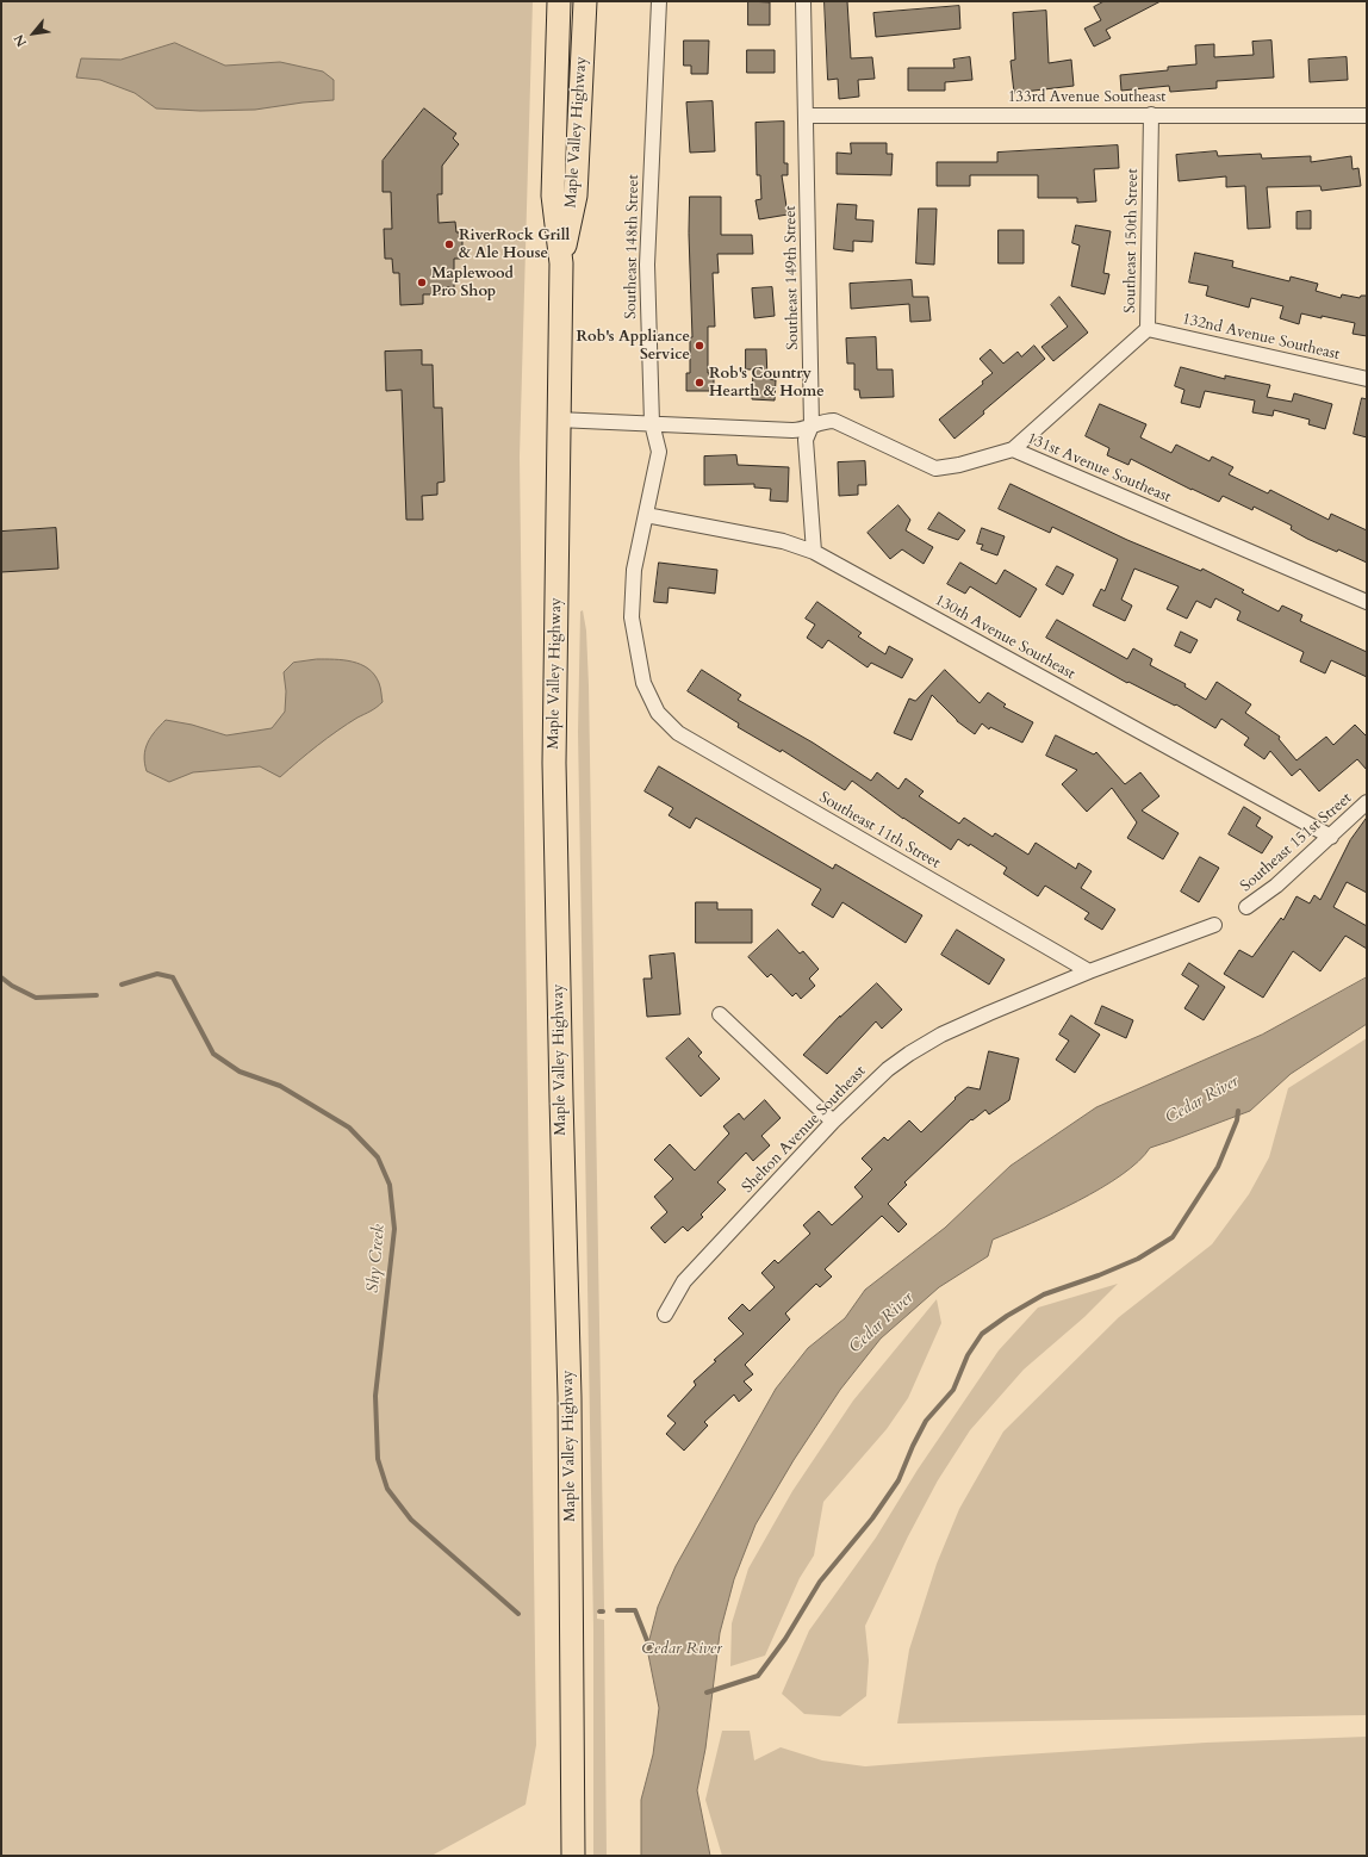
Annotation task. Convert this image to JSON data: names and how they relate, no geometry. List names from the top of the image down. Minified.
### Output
{"streets":{"main road":["Maple Valley Highway"],"street":["133rd Avenue Southeast","Southeast 150th Street","Southeast 148th Street","Southeast 149th Street","132nd Avenue Southeast","131st Avenue Southeast","130th Avenue Southeast","Southeast 11th Street","Southeast 151st Street","Shelton Avenue Southeast"]},"crossings":[["133rd Avenue Southeast","Southeast 150th Street"],["133rd Avenue Southeast","Southeast 149th Street"],["Maple Valley Highway","131st Avenue Southeast"],["Southeast 150th Street","132nd Avenue Southeast"],["Southeast 150th Street","131st Avenue Southeast"],["Southeast 148th Street","131st Avenue Southeast"],["Southeast 148th Street","130th Avenue Southeast"],["Southeast 148th Street","Southeast 11th Street"],["Southeast 149th Street","131st Avenue Southeast"],["Southeast 149th Street","130th Avenue Southeast"],["130th Avenue Southeast","Southeast 151st Street"],["Southeast 11th Street","Shelton Avenue Southeast"]],"water":["Cedar River","Shy Creek"],"places":["RiverRock Grill & Ale House","Maplewood Pro Shop","Rob's Appliance Service","Rob's Country Hearth & Home"],"north":"bottom left"}
